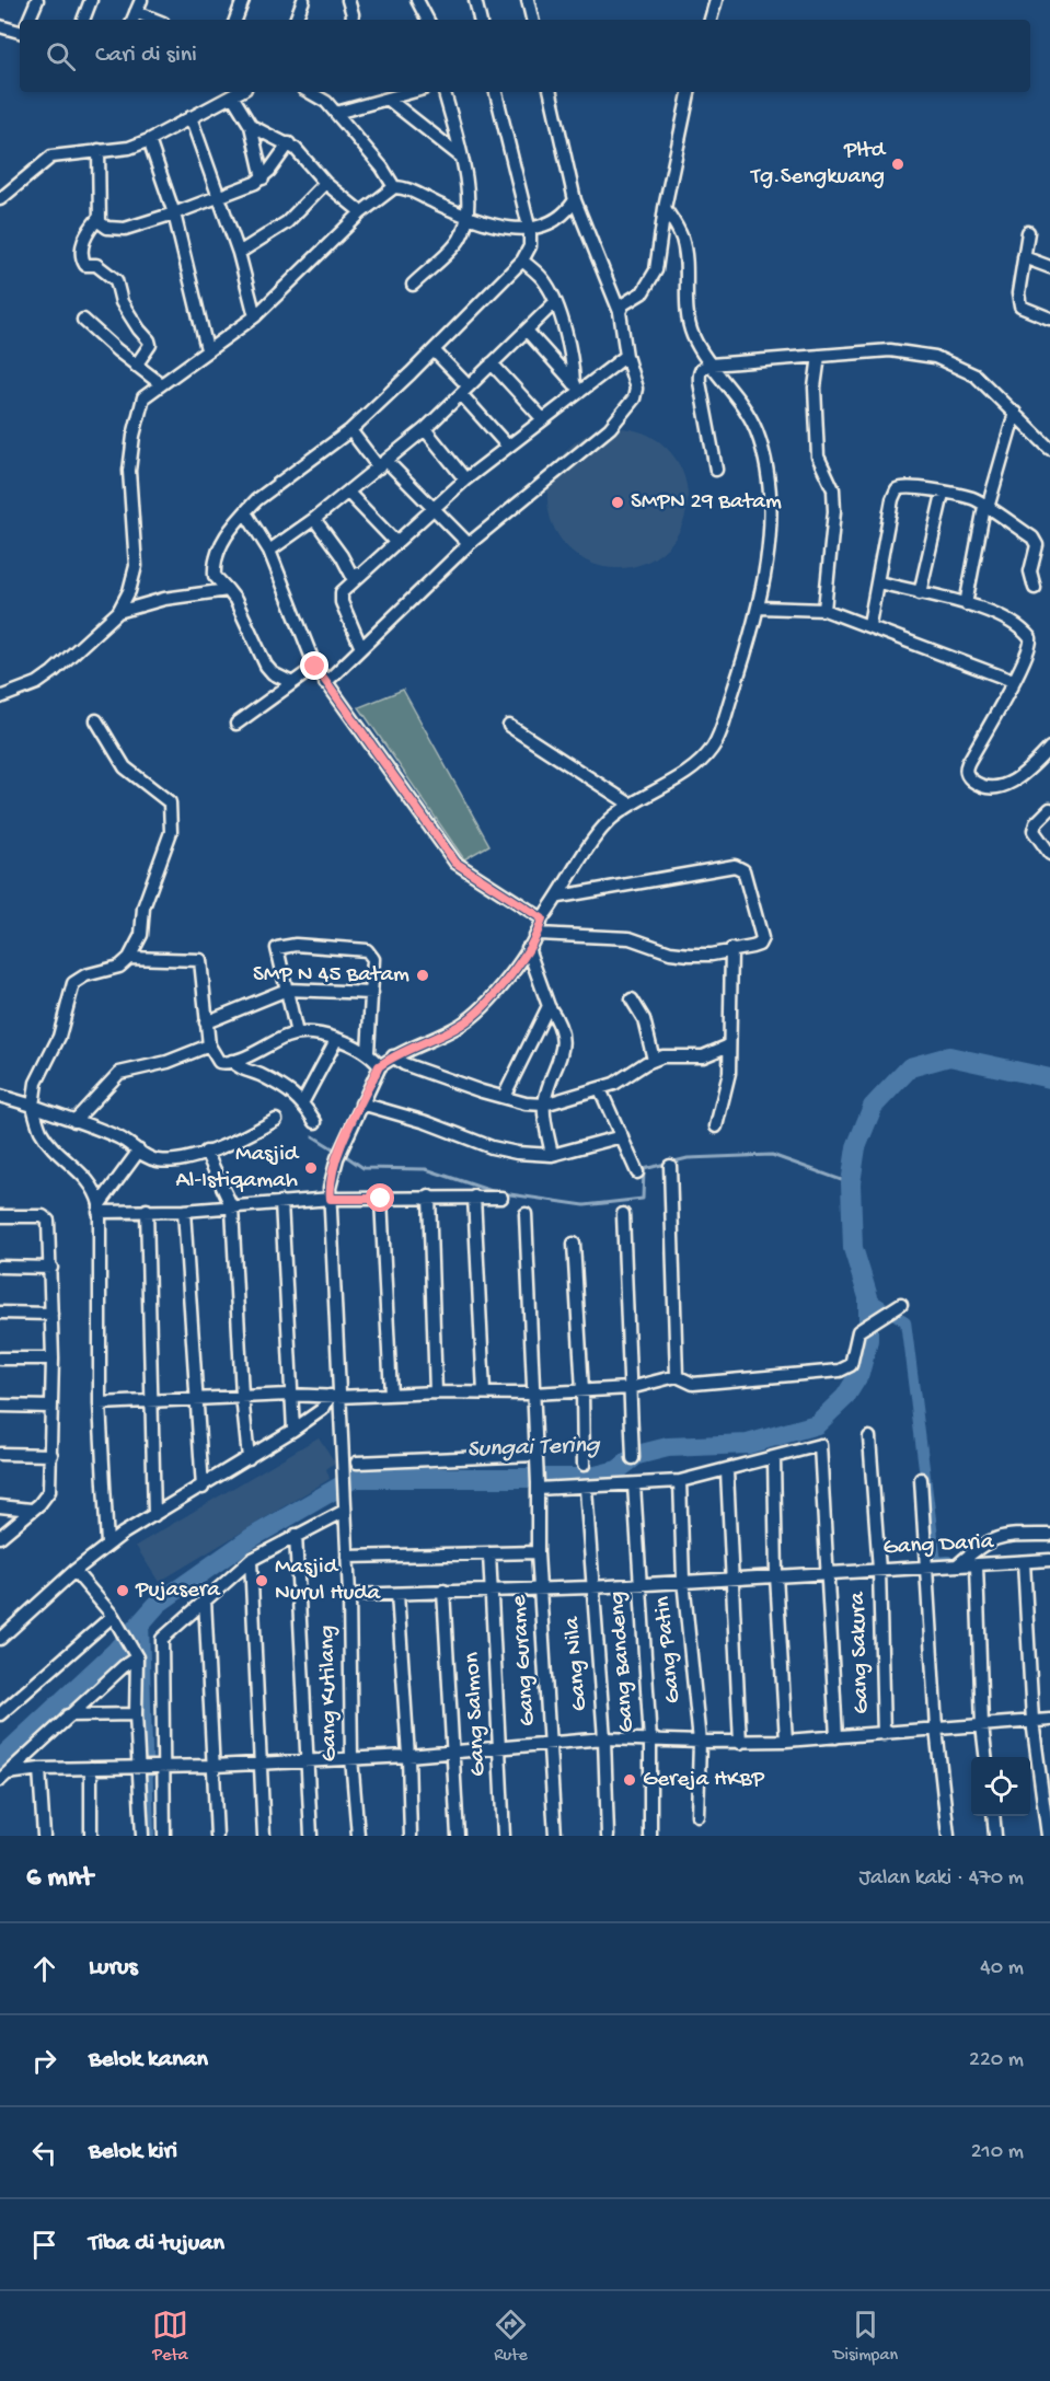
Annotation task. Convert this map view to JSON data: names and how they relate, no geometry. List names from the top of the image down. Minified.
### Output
{"streets":{"street":["Gang Daria","Gang Patin","Gang Sakura","Gang Gurame","Gang Bandeng","Gang Nila","Gang Kutilang","Gang Salmon"]},"crossings":[["Gang Daria","Gang Patin"],["Gang Daria","Gang Sakura"],["Gang Daria","Gang Gurame"],["Gang Daria","Gang Bandeng"],["Gang Daria","Gang Nila"],["Gang Daria","Gang Kutilang"],["Gang Daria","Gang Salmon"]],"water":["Sungai Tering"],"places":["Pltd Tg.Sengkuang","SMPN 29 Batam","SMP N 45 Batam","Masjid Al-Istiqamah","Masjid Nurul Huda","Pujasera","Gereja HKBP"],"page":{"search":"Cari di sini","heading":["6 mnt","Jalan kaki · 470 m"],"list":[["Lurus","40 m"],["Belok kanan","220 m"],["Belok kiri","210 m"],"Tiba di tujuan"],"nav":["Peta","Rute","Disimpan"]}}
